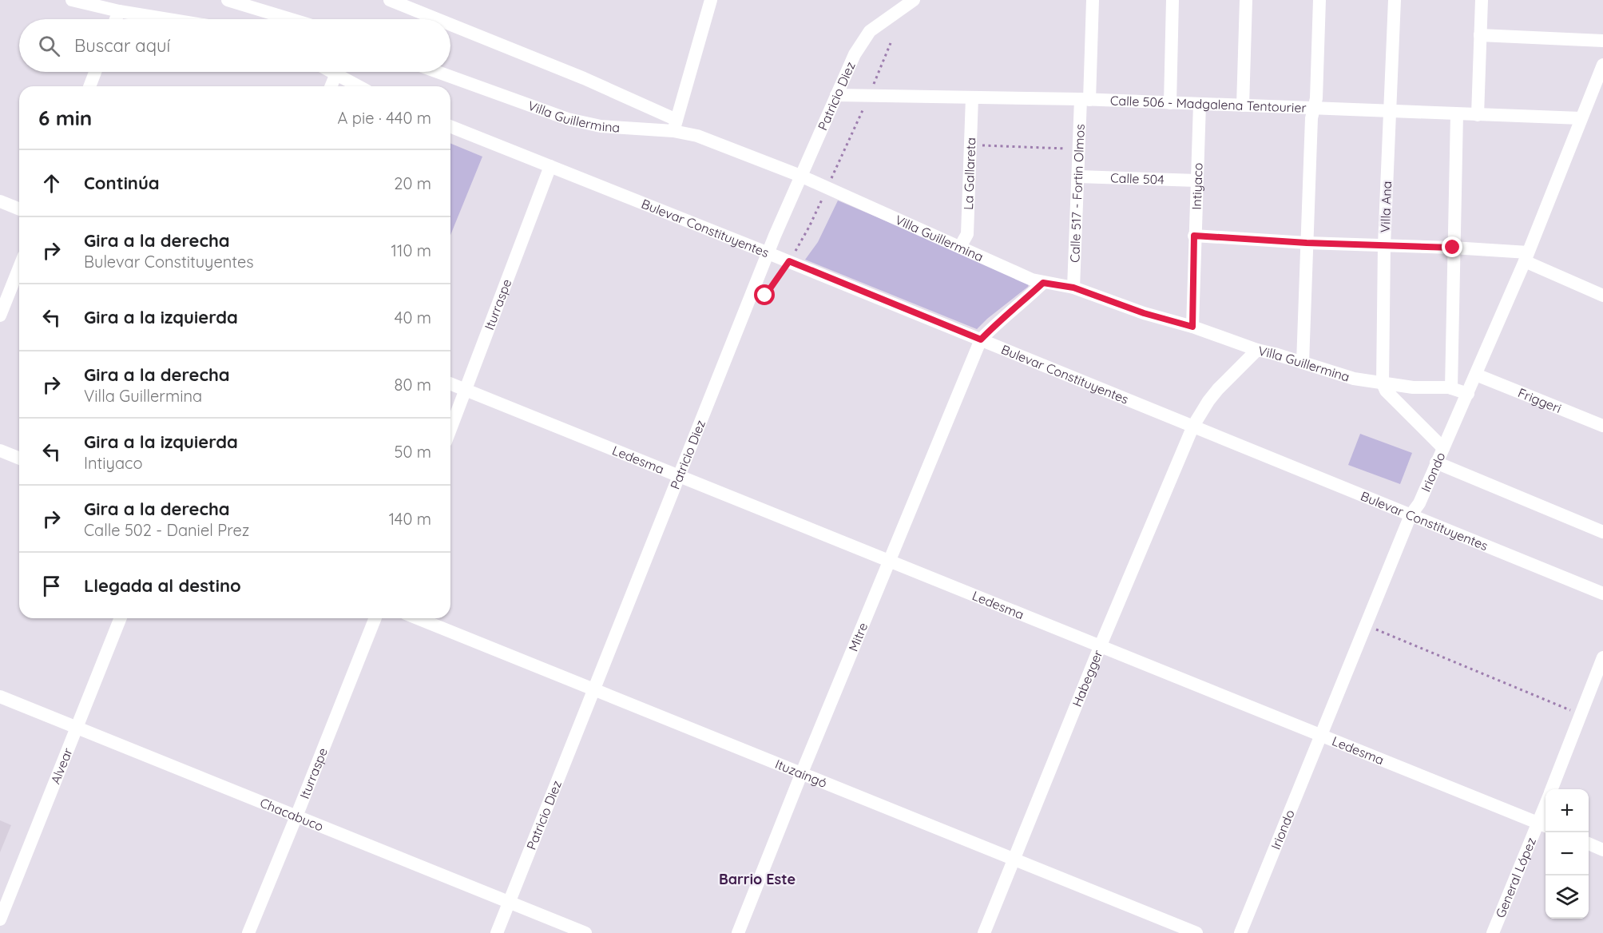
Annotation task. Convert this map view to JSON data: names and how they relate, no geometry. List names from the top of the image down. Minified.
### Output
{"streets":{"street":["Patricio Diez","Calle 506 - Madgalena Tentourier","Villa Guillermina","La Gallareta","Calle 504","Intiyaco","Calle 517 - Fortin Olmos","Villa Ana","Bulevar Constituyentes","Iturraspe","Friggeri","Ledesma","Iriondo","Mitre","Habegger","Alvear","Ituzaingó","Chacabuco","General López"]},"crossings":[["Patricio Diez","Calle 506 - Madgalena Tentourier"],["Patricio Diez","Villa Guillermina"],["Patricio Diez","Bulevar Constituyentes"],["Patricio Diez","Ledesma"],["Patricio Diez","Ituzaingó"],["Patricio Diez","Chacabuco"],["Calle 506 - Madgalena Tentourier","La Gallareta"],["Calle 506 - Madgalena Tentourier","Intiyaco"],["Calle 506 - Madgalena Tentourier","Calle 517 - Fortin Olmos"],["Calle 506 - Madgalena Tentourier","Villa Ana"],["Calle 506 - Madgalena Tentourier","Iriondo"],["Villa Guillermina","La Gallareta"],["Villa Guillermina","Intiyaco"],["Villa Guillermina","Calle 517 - Fortin Olmos"],["Villa Guillermina","Villa Ana"],["Villa Guillermina","Iriondo"],["Villa Guillermina","Habegger"],["Calle 504","Intiyaco"],["Calle 504","Calle 517 - Fortin Olmos"],["Bulevar Constituyentes","Iturraspe"],["Bulevar Constituyentes","Iriondo"],["Bulevar Constituyentes","Mitre"],["Bulevar Constituyentes","Habegger"],["Iturraspe","Ledesma"],["Iturraspe","Chacabuco"],["Friggeri","Iriondo"],["Ledesma","Iriondo"],["Ledesma","Mitre"],["Ledesma","Habegger"],["Ledesma","General López"],["Mitre","Ituzaingó"],["Habegger","Ituzaingó"],["Alvear","Chacabuco"]],"districts":["Barrio Este"],"page":{"search":"Buscar aquí","heading":["6 min","A pie · 440 m"],"list":[["Continúa","20 m"],["Gira a la derecha","Bulevar Constituyentes","110 m"],["Gira a la izquierda","40 m"],["Gira a la derecha","Villa Guillermina","80 m"],["Gira a la izquierda","Intiyaco","50 m"],["Gira a la derecha","Calle 502 - Daniel Prez","140 m"],"Llegada al destino"],"map_buttons":["+","−"]}}
